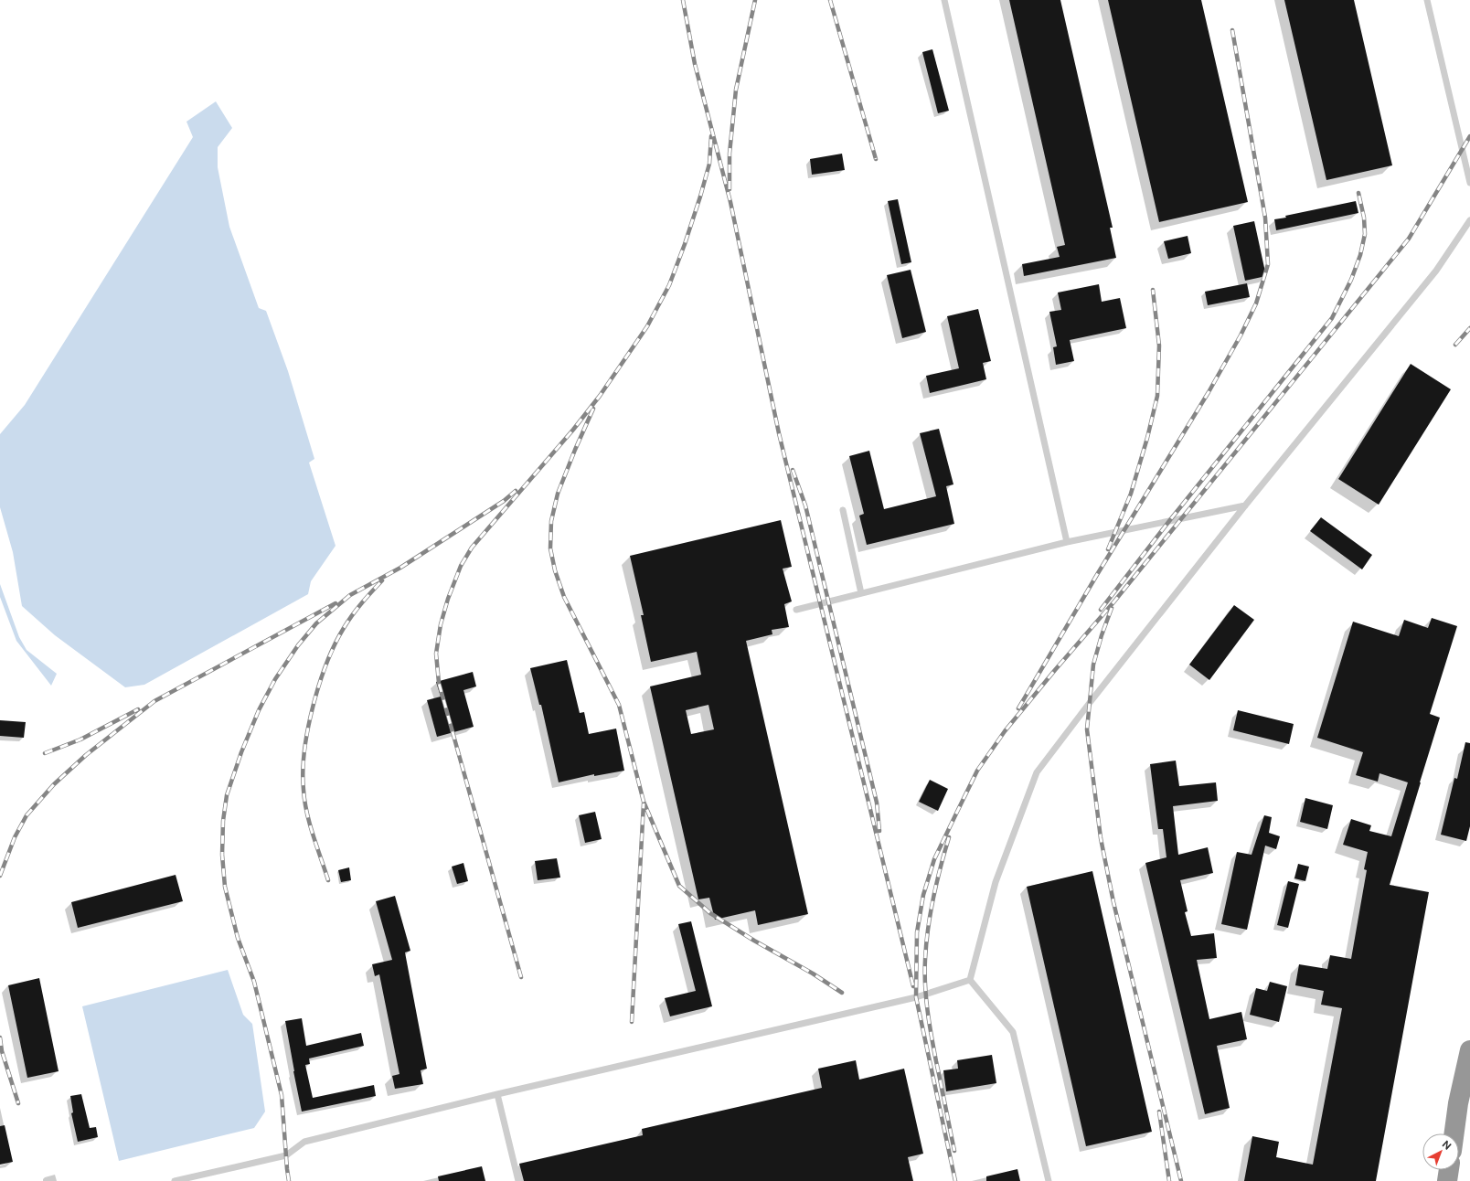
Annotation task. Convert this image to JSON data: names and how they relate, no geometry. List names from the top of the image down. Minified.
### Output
{"north":"top right"}
